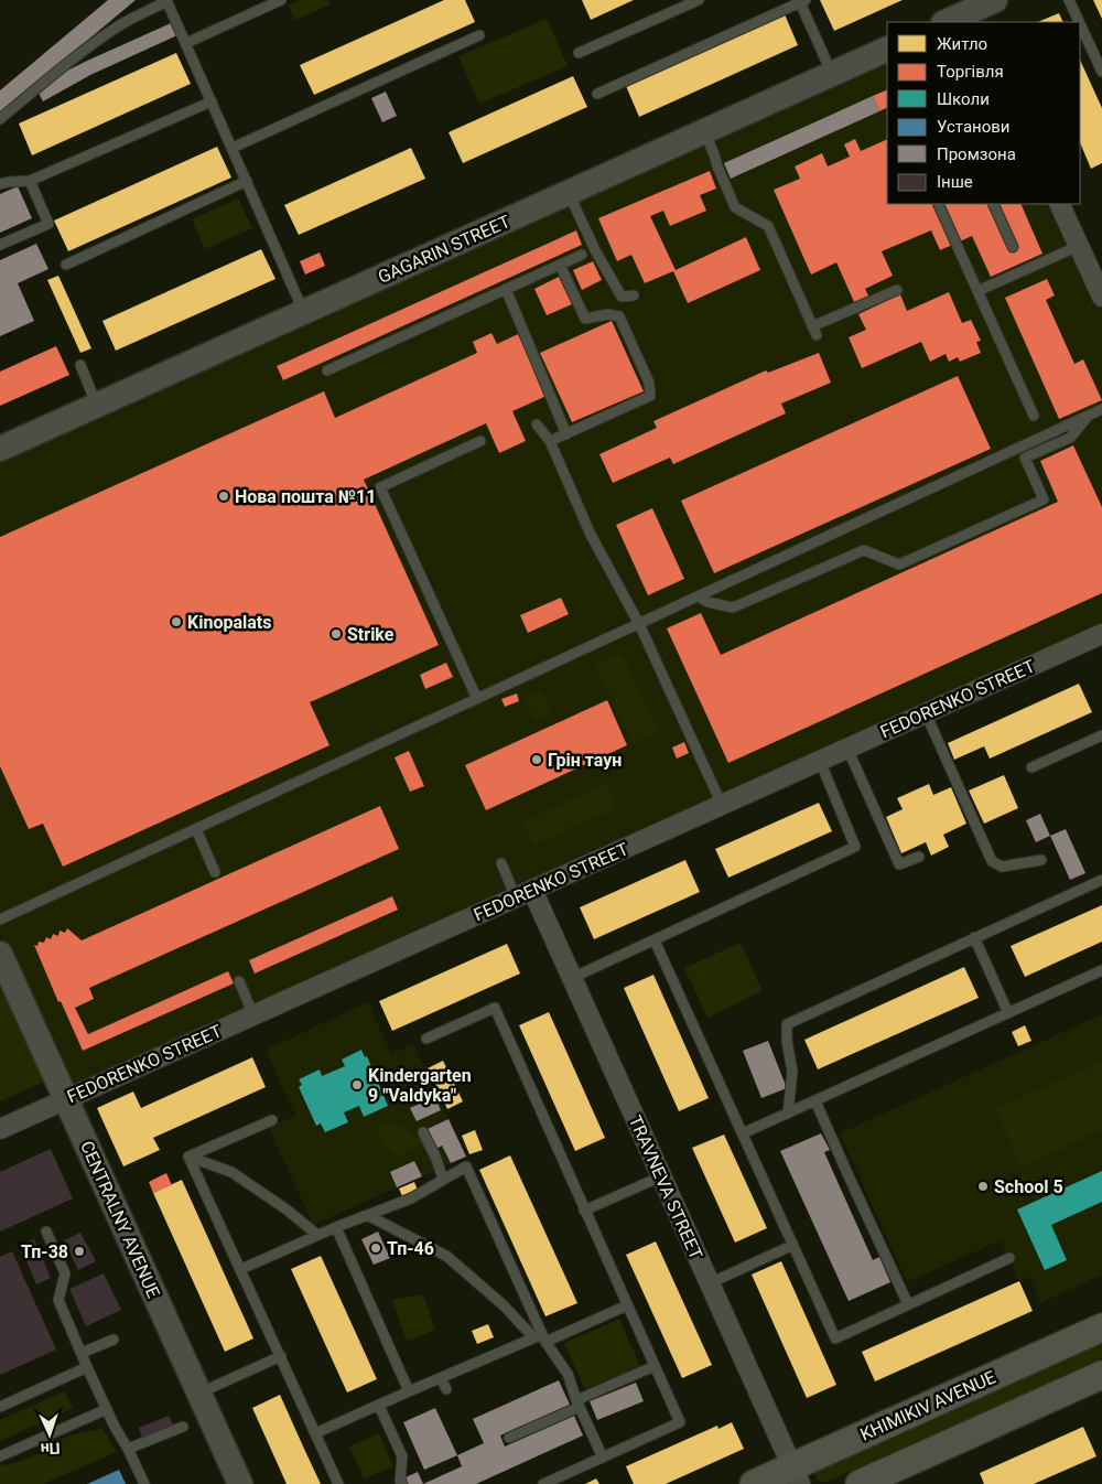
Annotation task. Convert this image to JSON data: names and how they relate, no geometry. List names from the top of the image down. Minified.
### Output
{"streets":{"main road":["KHIMIKIV AVENUE"],"street":["GAGARIN STREET","FEDORENKO STREET","TRAVNEVA STREET","CENTRALNY AVENUE"]},"crossings":[["FEDORENKO STREET","TRAVNEVA STREET"],["FEDORENKO STREET","CENTRALNY AVENUE"],["TRAVNEVA STREET","KHIMIKIV AVENUE"]],"places":["Нова пошта №11","Kinopalats","Strike","Грін таун","Kindergarten 9 \"Valdyka\"","School 5","Тп-46","Тп-38"],"legend":["Житло","Торгівля","Школи","Установи","Промзона","Інше"],"north":"bottom"}
